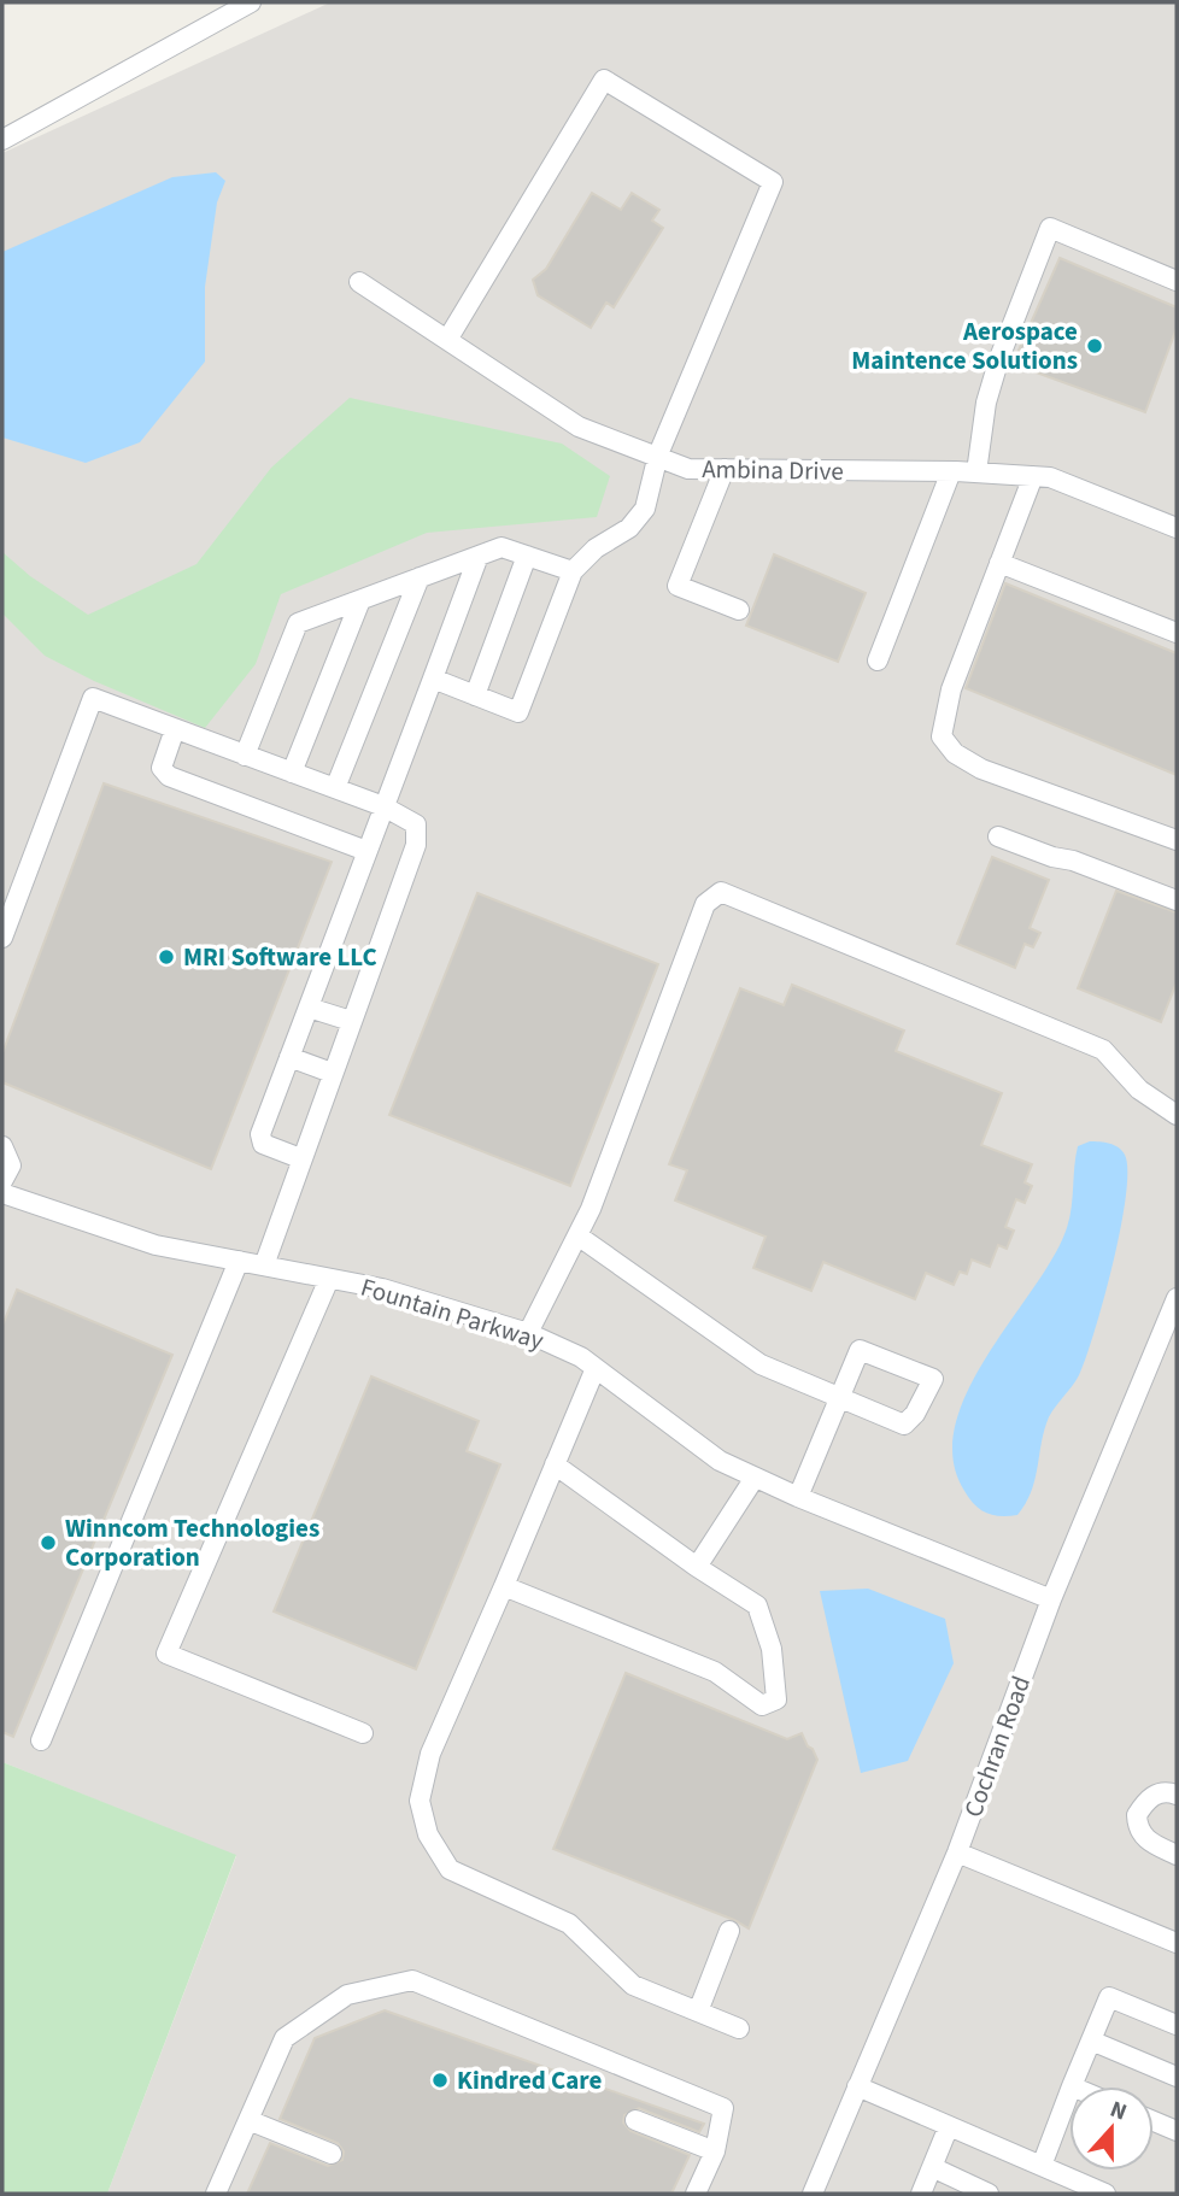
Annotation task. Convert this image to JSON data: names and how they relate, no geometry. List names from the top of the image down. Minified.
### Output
{"streets":{"street":["Ambina Drive","Fountain Parkway","Cochran Road"]},"crossings":[["Fountain Parkway","Cochran Road"]],"places":["Aerospace Maintence Solutions","MRI Software LLC","Winncom Technologies Corporation","Kindred Care"],"north":"top"}
